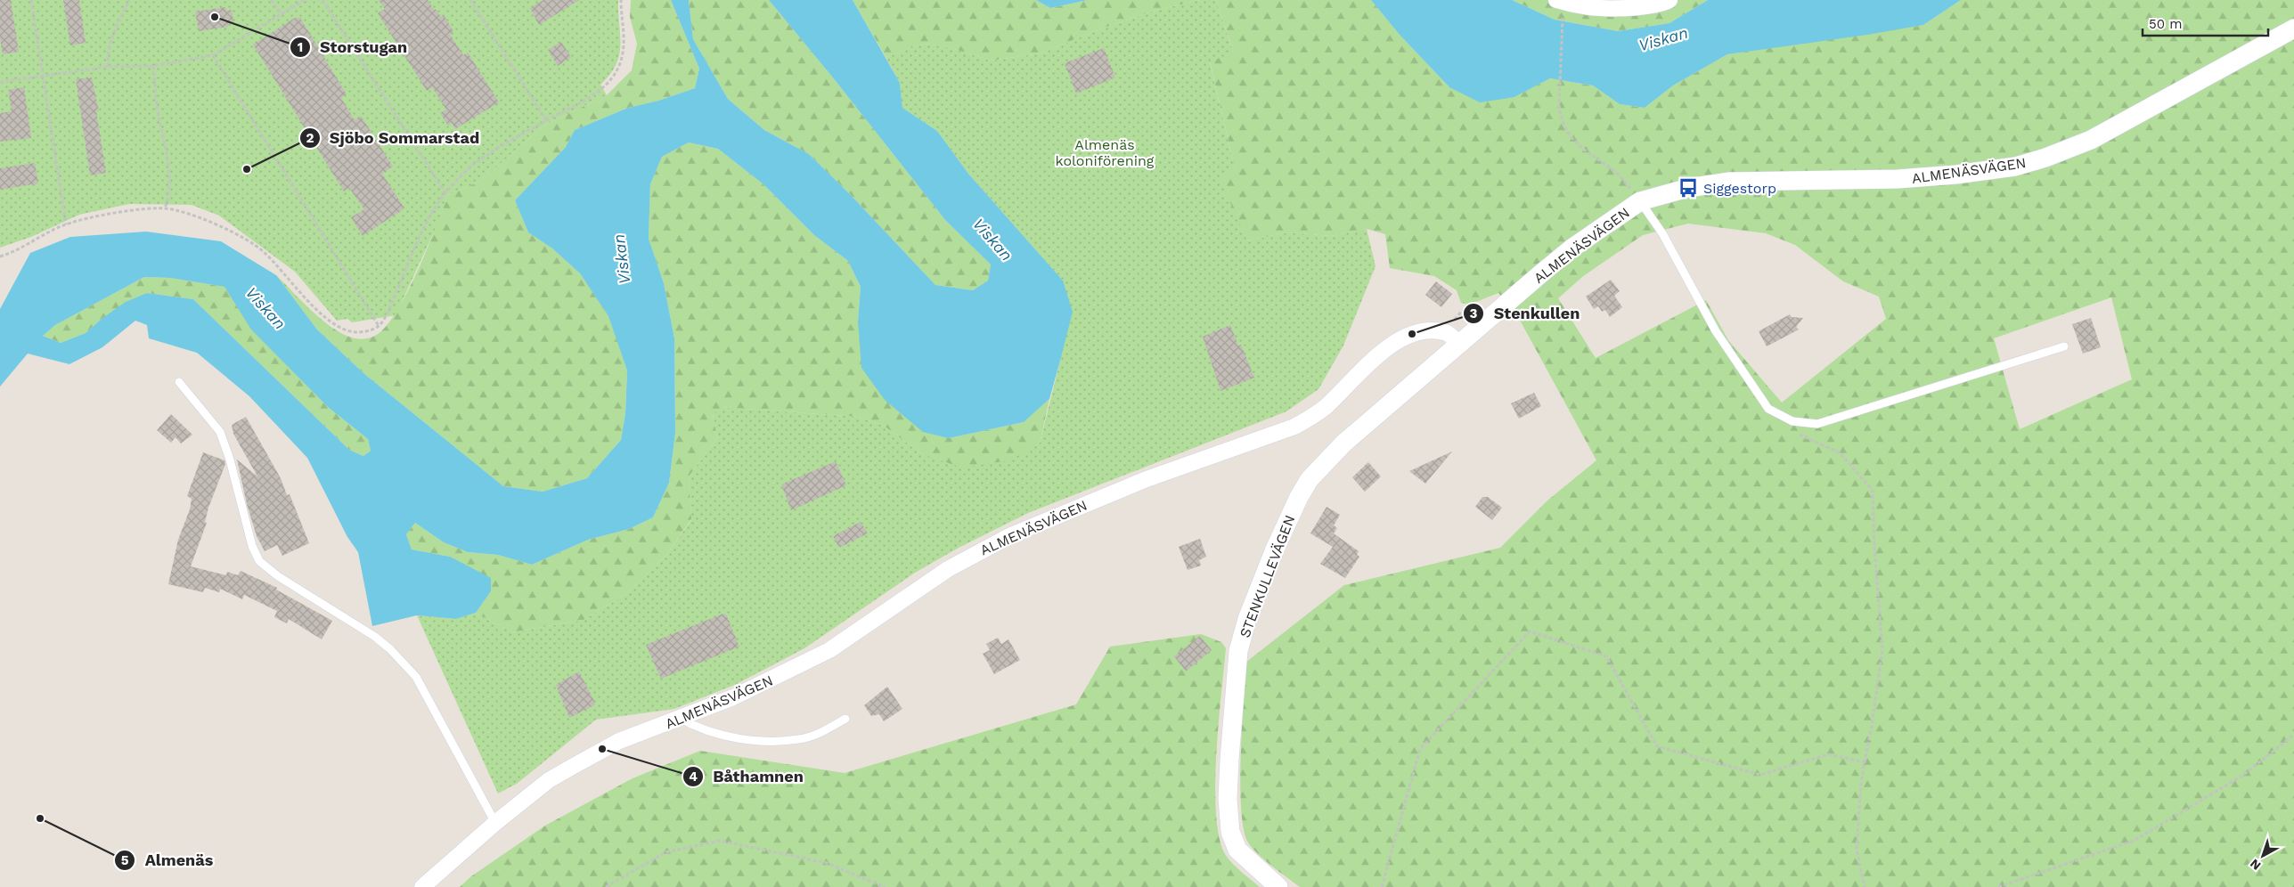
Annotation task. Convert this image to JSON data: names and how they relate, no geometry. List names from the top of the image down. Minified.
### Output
{"streets":{"street":["ALMENÄSVÄGEN","STENKULLEVÄGEN"]},"crossings":[["ALMENÄSVÄGEN","STENKULLEVÄGEN"]],"water":["Viskan"],"parks":["Almenäs koloniförening"],"places":{"other":["Storstugan","Sjöbo Sommarstad","Stenkullen","Båthamnen","Almenäs"],"bus stop":["Siggestorp"]},"scale_bar":"50 m","north":"bottom left"}
